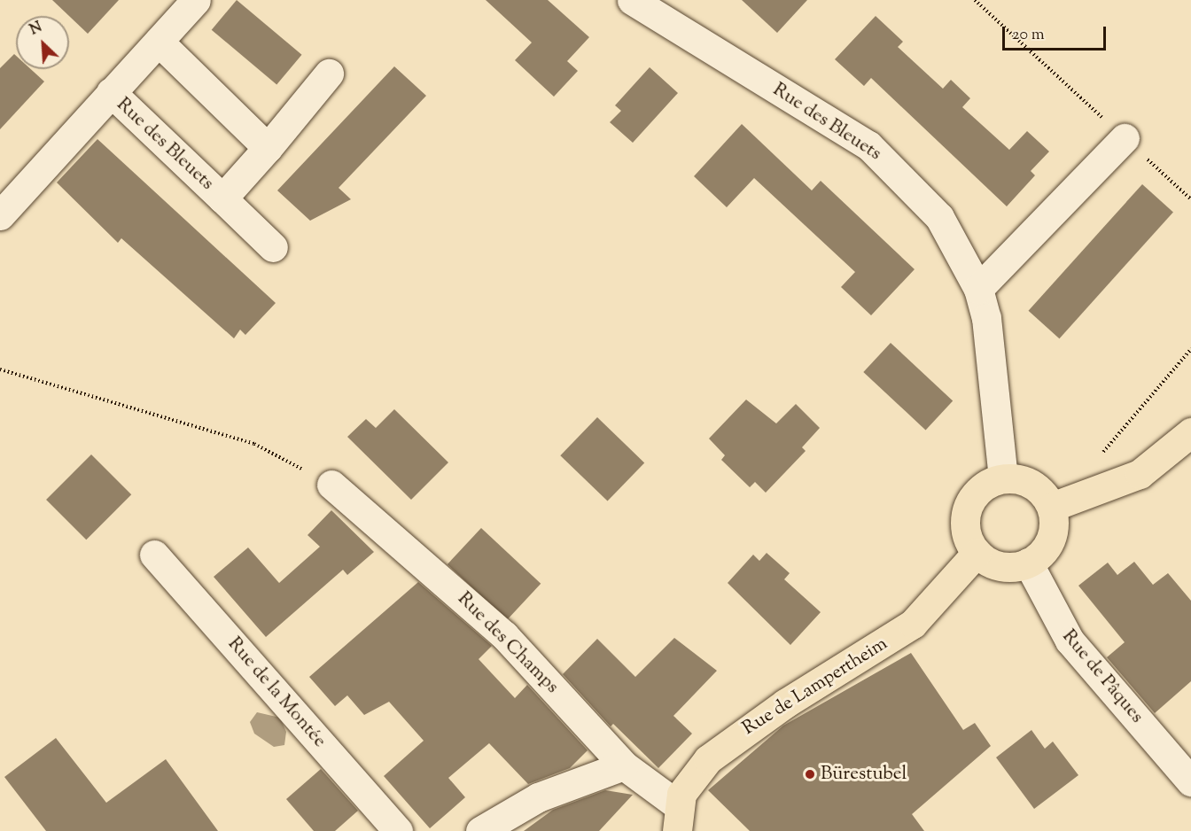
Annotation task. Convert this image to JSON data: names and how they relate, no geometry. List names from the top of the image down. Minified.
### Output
{"streets":{"main road":["Rue de Lampertheim"],"street":["Rue des Bleuets","Rue des Champs","Rue de Pâques","Rue de la Montée"]},"crossings":[["Rue des Bleuets","Rue de Pâques"],["Rue des Bleuets","Rue de Lampertheim"],["Rue des Champs","Rue de Lampertheim"],["Rue de Pâques","Rue de Lampertheim"]],"places":["Bürestubel"],"scale_bar":"20 m","north":"top left"}
